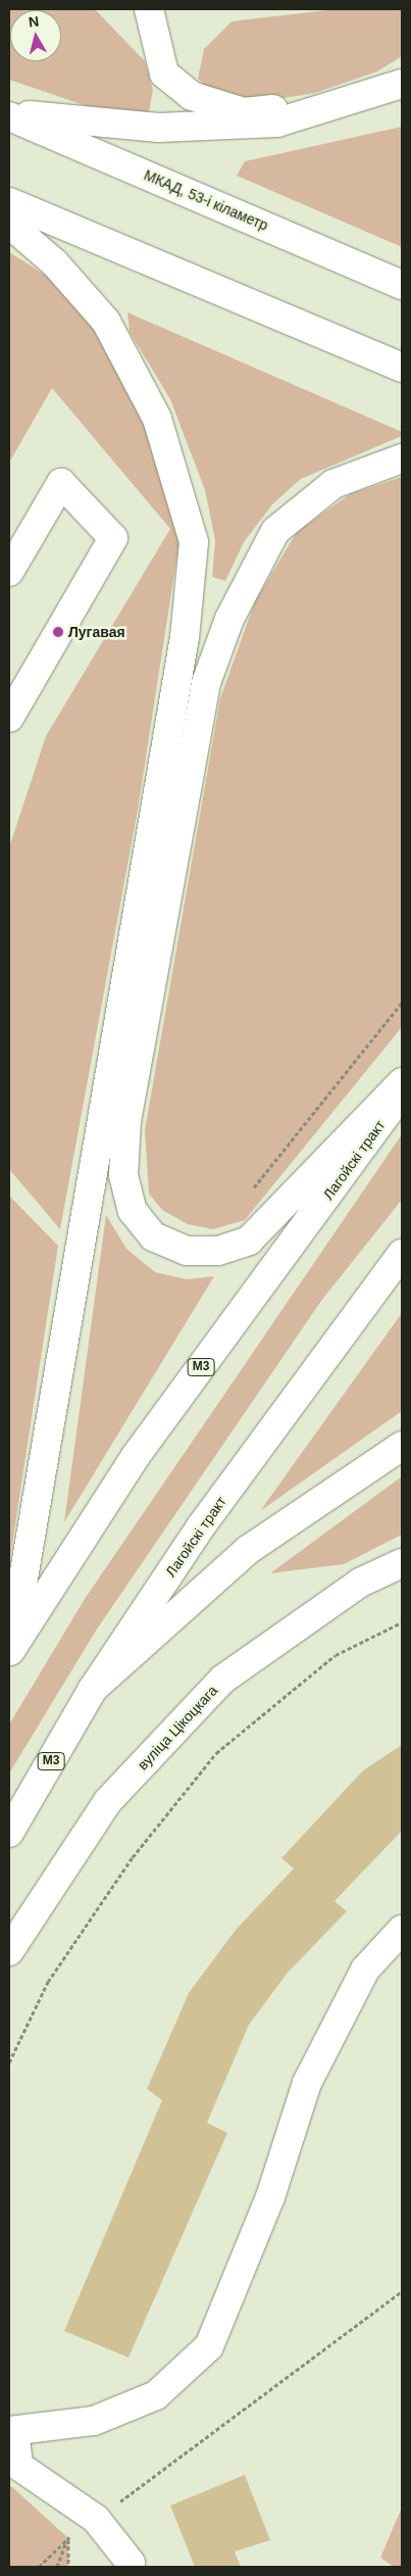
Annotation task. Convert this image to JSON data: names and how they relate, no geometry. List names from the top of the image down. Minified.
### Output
{"streets":{"main road":["МКАД, 53-і кіламетр","Лагойскі тракт","М3","вуліца Цікоцкага"]},"places":["Лугавая"],"north":"top"}
